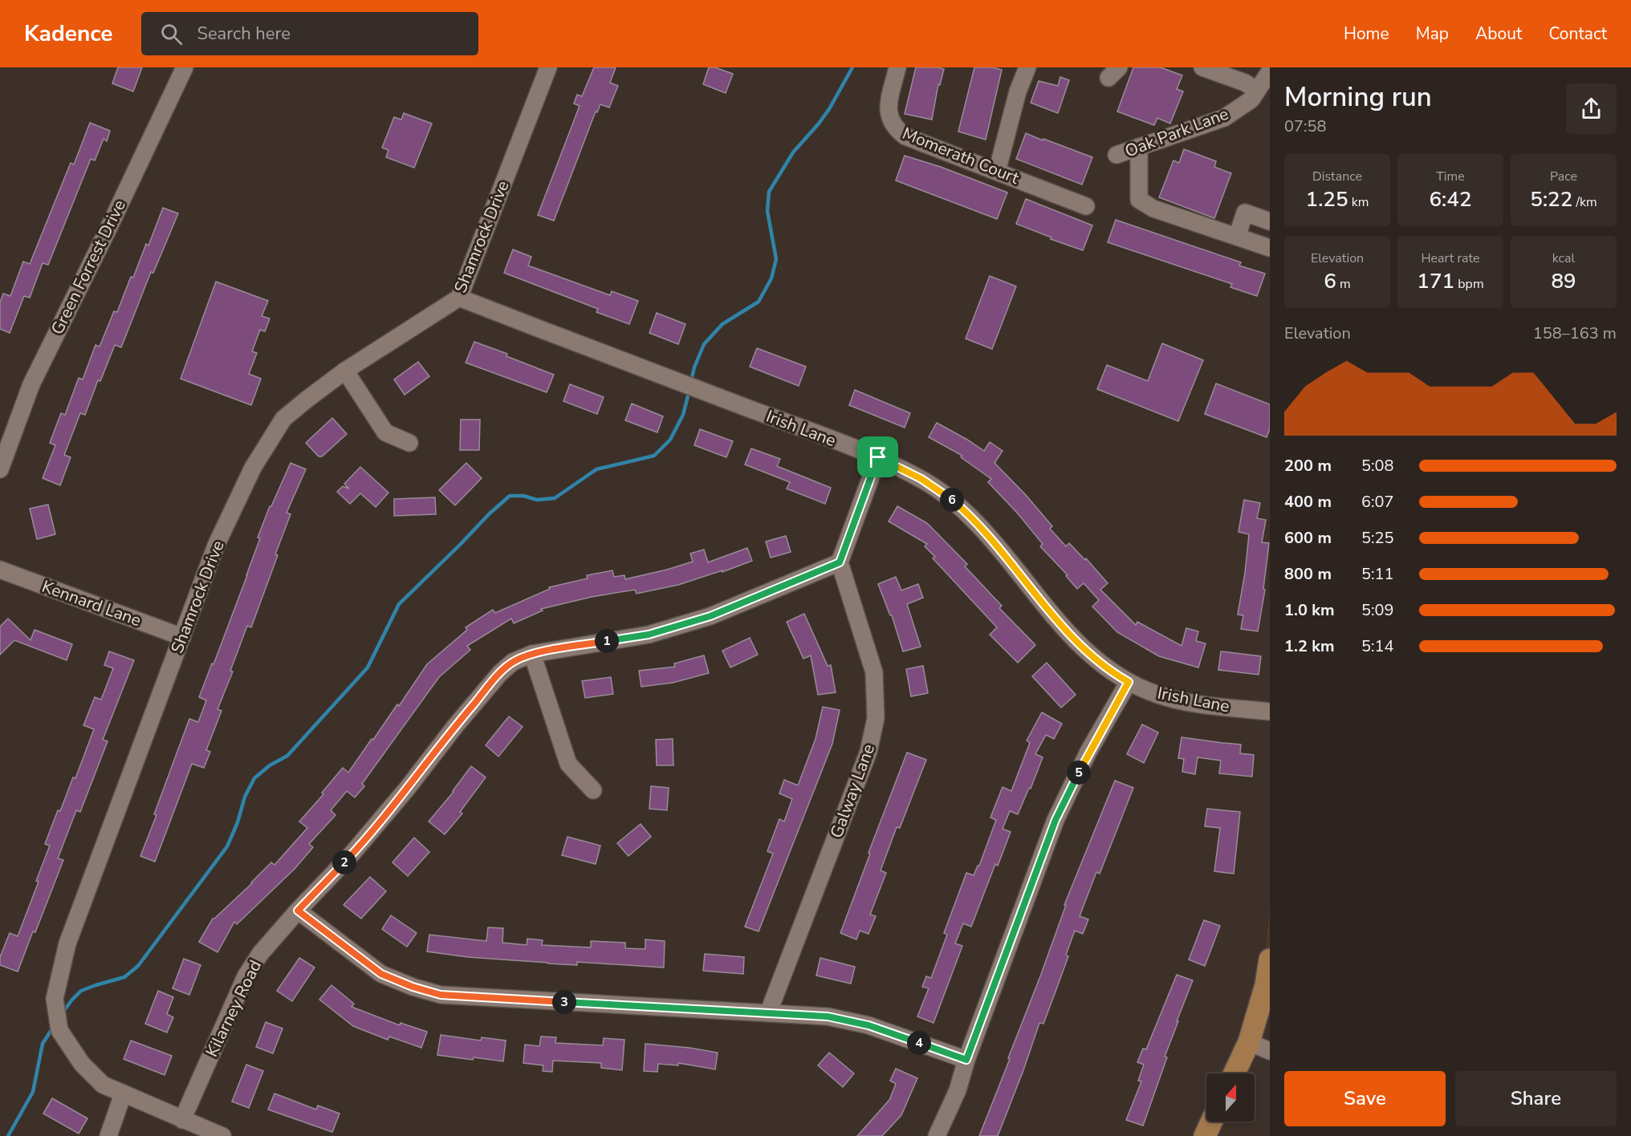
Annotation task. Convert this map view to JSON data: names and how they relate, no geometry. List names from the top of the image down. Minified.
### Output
{"streets":{"street":["Oak Park Lane","Momerath Court","Shamrock Drive","Green Forrest Drive","Irish Lane","Kennard Lane","Galway Lane","Kilarney Road"]},"crossings":[["Shamrock Drive","Irish Lane"],["Shamrock Drive","Kennard Lane"],["Shamrock Drive","Kilarney Road"],["Galway Lane","Kilarney Road"]],"north":"top","page":{"header":"Kadence","search":"Search here","nav":["Home","Map","About","Contact"],"heading":["Morning run","07:58"],"stats":[["Distance","1.25 km"],["Time","6:42"],["Pace","5:22 /km"],["Elevation","6 m"],["Heart rate","171 bpm"],["kcal","89"]],"chart":["Elevation","158–163 m"],"list":[{"name":"200 m","note":"5:08"},{"name":"400 m","note":"6:07"},{"name":"600 m","note":"5:25"},{"name":"800 m","note":"5:11"},{"name":"1.0 km","note":"5:09"},{"name":"1.2 km","note":"5:14"}],"pins":["6","1","5","2","3","4"],"buttons":["Save","Share"]}}
